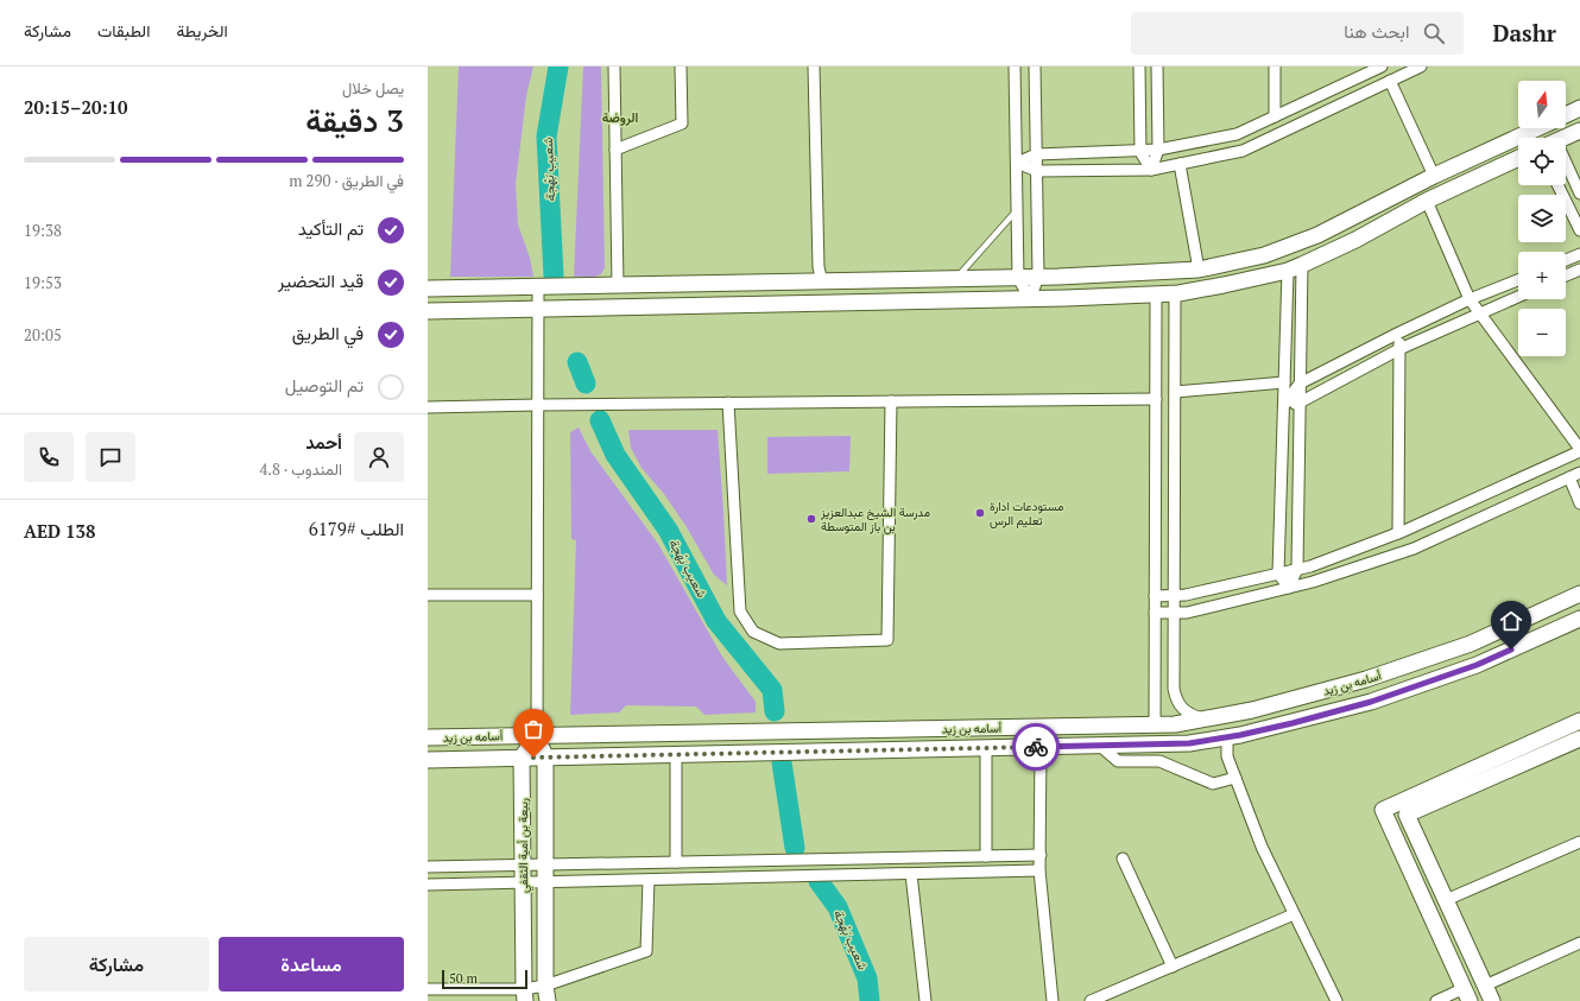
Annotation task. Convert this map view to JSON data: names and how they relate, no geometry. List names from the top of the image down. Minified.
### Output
{"streets":{"street":["أسامه بن زيد","ربيعة بن أمية الثقفي"]},"crossings":[["أسامه بن زيد","ربيعة بن أمية الثقفي"]],"districts":["الروضة"],"water":["شعيب بَهْجة"],"places":["مستودعات ادارة تعليم الرس","مدرسة الشيخ عبدالعزيز بن باز المتوسطة"],"scale_bar":"50 m","north":"top","page":{"header":"Dashr","search":"ابحث هنا","nav":["الخريطة","الطبقات","مشاركة"],"heading":["3 دقيقة","يصل خلال","20:10–20:15"],"panel":["أحمد","المندوب · 4.8","الطلب #6179","AED 138"],"map_buttons":["+","−"],"bar":"في الطريق · 290 m","list":[["تم التأكيد","19:38"],["قيد التحضير","19:53"],["في الطريق","20:05"],"تم التوصيل"],"buttons":["مساعدة","مشاركة"],"scale":"50 m"}}
